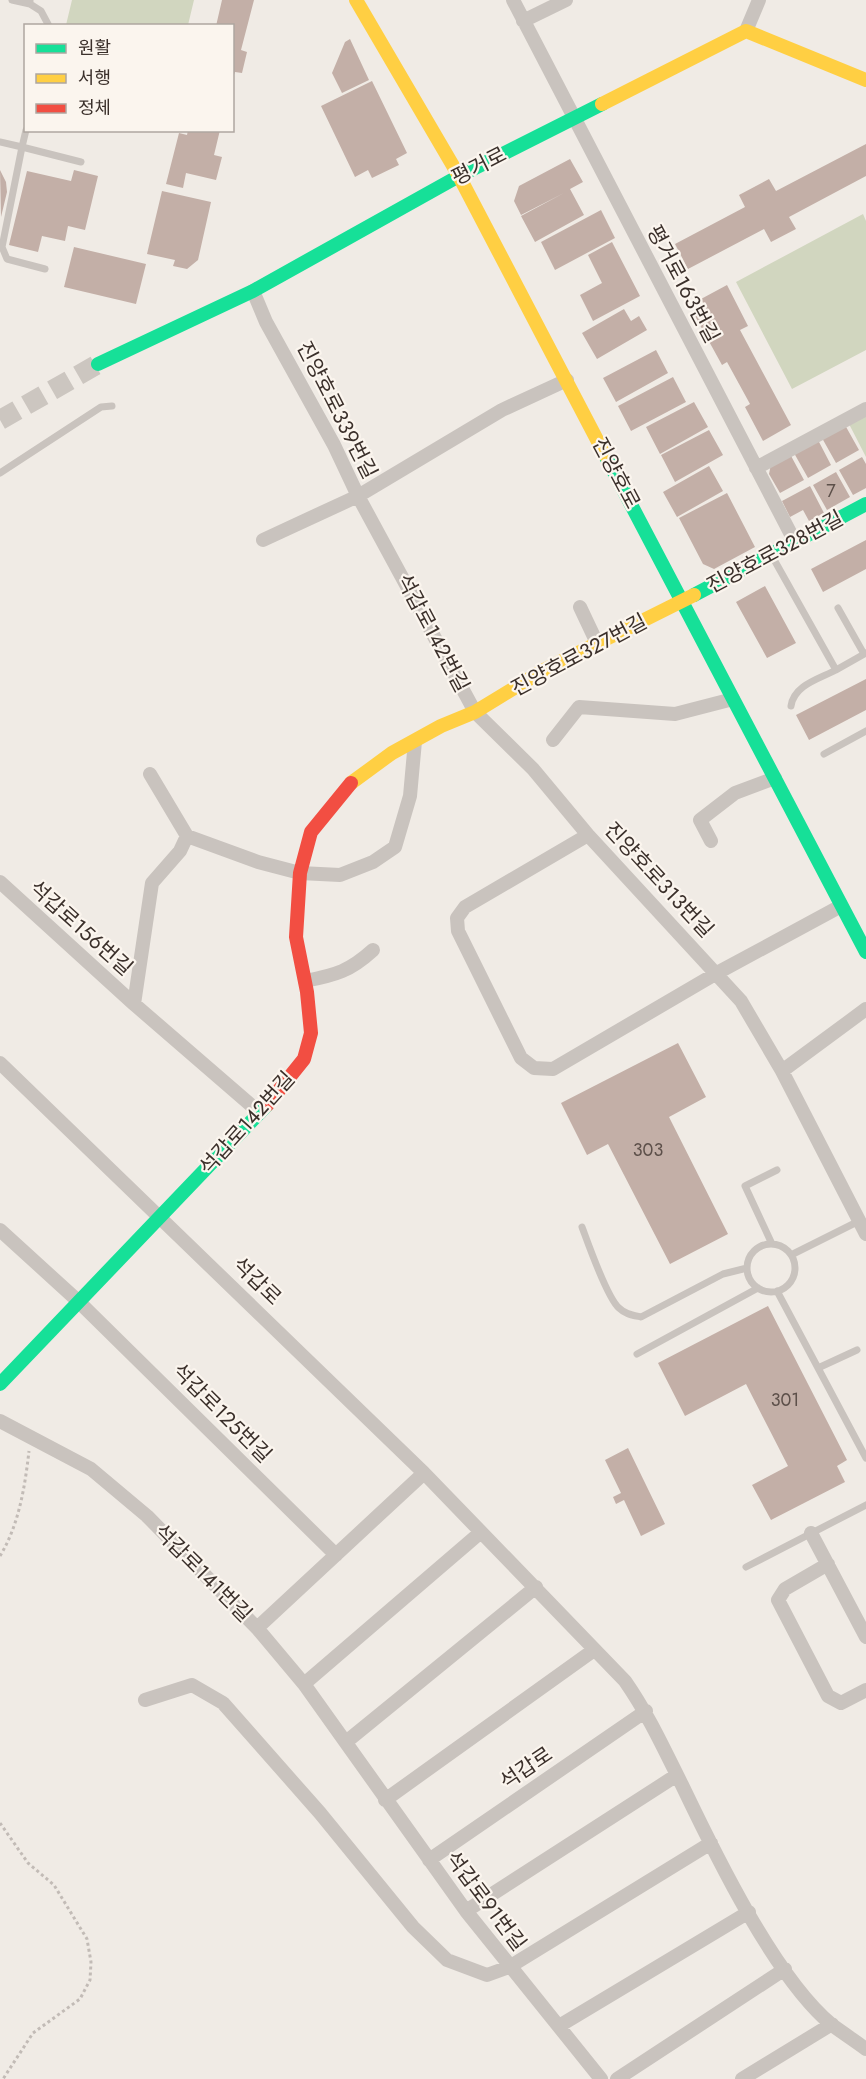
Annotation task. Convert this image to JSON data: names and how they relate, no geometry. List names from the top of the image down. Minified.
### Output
{"streets":{"street":["평거로","평거로163번길","진양호로339번길","진양호로","진양호로328번길","석갑로142번길","진양호로327번길","진양호로313번길","석갑로156번길","석갑로","석갑로125번길","석갑로141번길","석갑로91번길"]},"crossings":[["평거로","평거로163번길"],["평거로","진양호로339번길"],["평거로","진양호로"],["평거로163번길","진양호로328번길"],["진양호로339번길","진양호로"],["진양호로339번길","석갑로142번길"],["진양호로","진양호로328번길"],["진양호로","진양호로327번길"],["진양호로328번길","진양호로327번길"],["석갑로142번길","진양호로327번길"],["석갑로142번길","진양호로313번길"],["석갑로142번길","석갑로156번길"],["석갑로142번길","석갑로"],["진양호로327번길","진양호로313번길"],["석갑로","석갑로91번길"],["석갑로141번길","석갑로91번길"]],"house_numbers":["7","303","301"],"legend":["원활","서행","정체"]}
